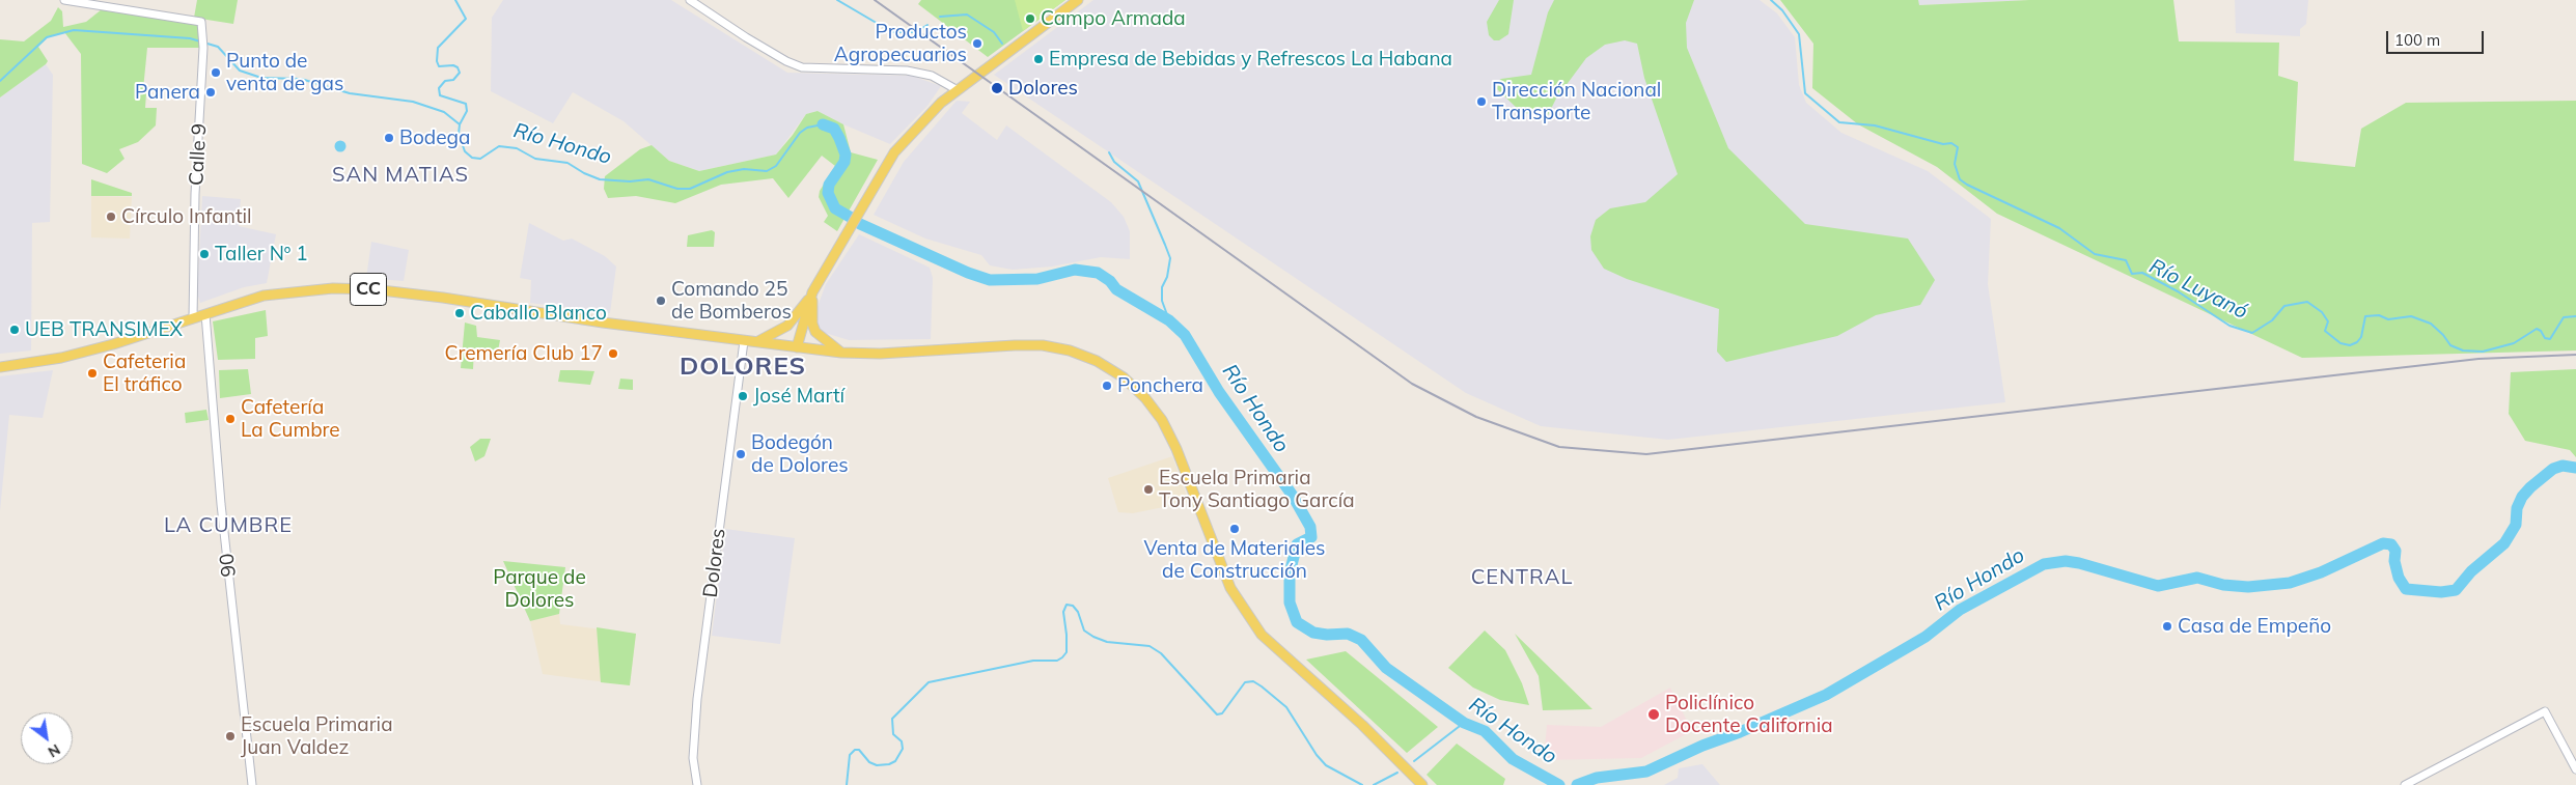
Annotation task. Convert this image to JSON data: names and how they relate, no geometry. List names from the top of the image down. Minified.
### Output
{"streets":{"main road":["CC"],"street":["Calle 9","Dolores","90"]},"crossings":[["Calle 9","CC"],["CC","Dolores"],["CC","90"]],"districts":["SAN MATIAS","DOLORES","LA CUMBRE","CENTRAL"],"water":["Río Hondo","Río Luyanó"],"parks":["Parque de Dolores"],"places":["Campo Armada","Productos Agropecuarios","Empresa de Bebidas y Refrescos La Habana","Punto de venta de gas","Dolores","Panera","Dirección Nacional Transporte","Bodega","Círculo Infantil","Taller Nº 1","Comando 25 de Bomberos","Caballo Blanco","UEB TRANSIMEX","Cremería Club 17","Cafeteria El tráfico","Ponchera","José Martí","Cafetería La Cumbre","Bodegón de Dolores","Escuela Primaria Tony Santiago García","Venta de Materiales de Construcción","Casa de Empeño","Policlínico Docente California","Escuela Primaria Juan Valdez"],"scale_bar":"100 m","north":"bottom right"}
